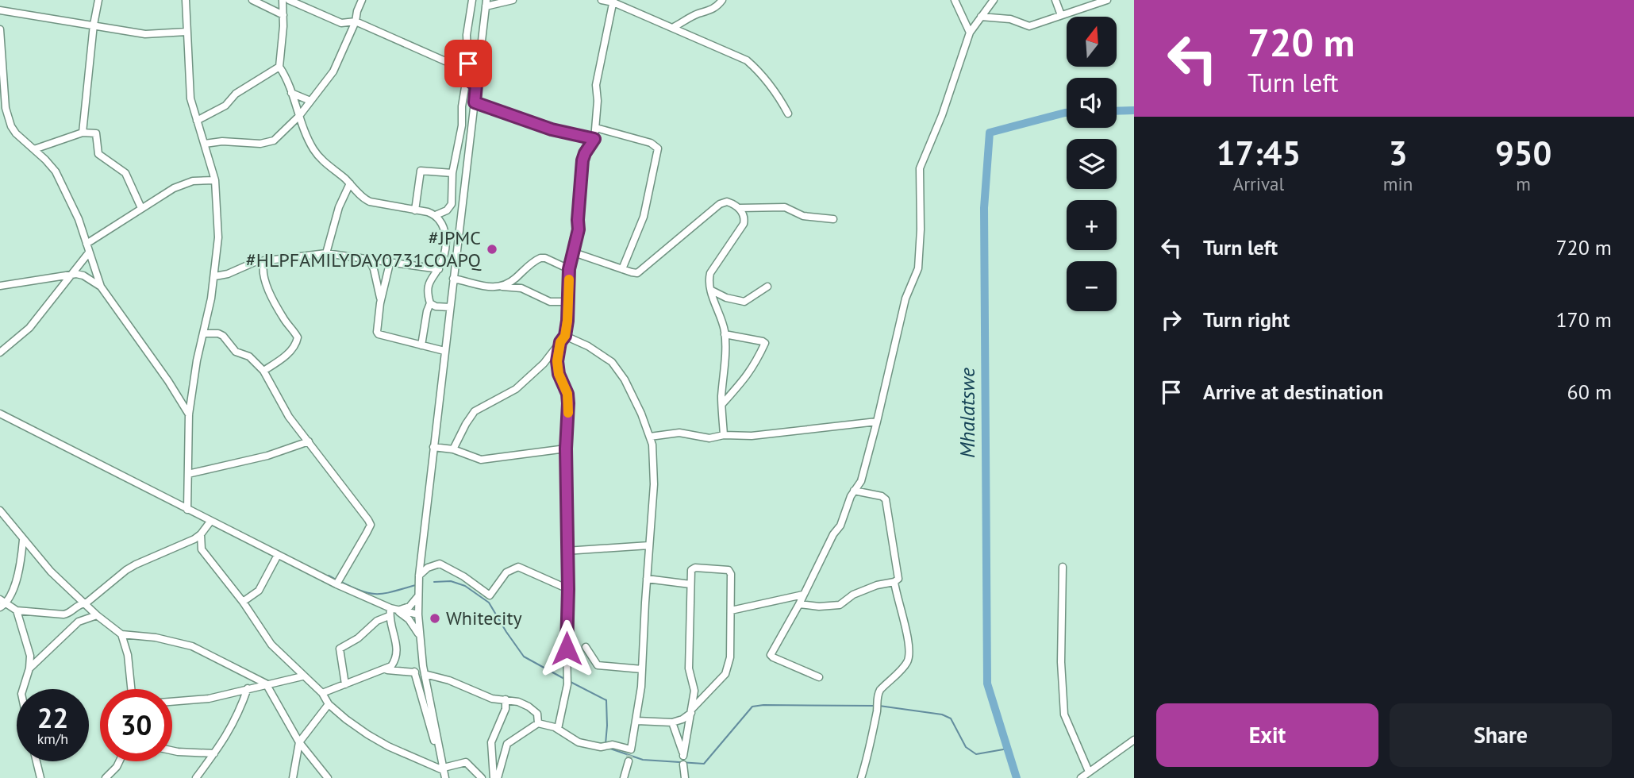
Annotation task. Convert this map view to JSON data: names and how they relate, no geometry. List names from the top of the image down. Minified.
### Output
{"water":["Mhalatswe"],"places":["#JPMC #HLPFAMILYDAY0731COAPQ","Whitecity"],"north":"top","page":{"turn":["720 m","Turn left"],"map_buttons":["+","−"],"eta":["17:45","Arrival","3","min","950","m"],"list":[{"name":"Turn left","value":"720 m"},{"name":"Turn right","value":"170 m"},{"name":"Arrive at destination","value":"60 m"}],"speed":"22 km/h","limit":"30","buttons":["Exit","Share"]}}
